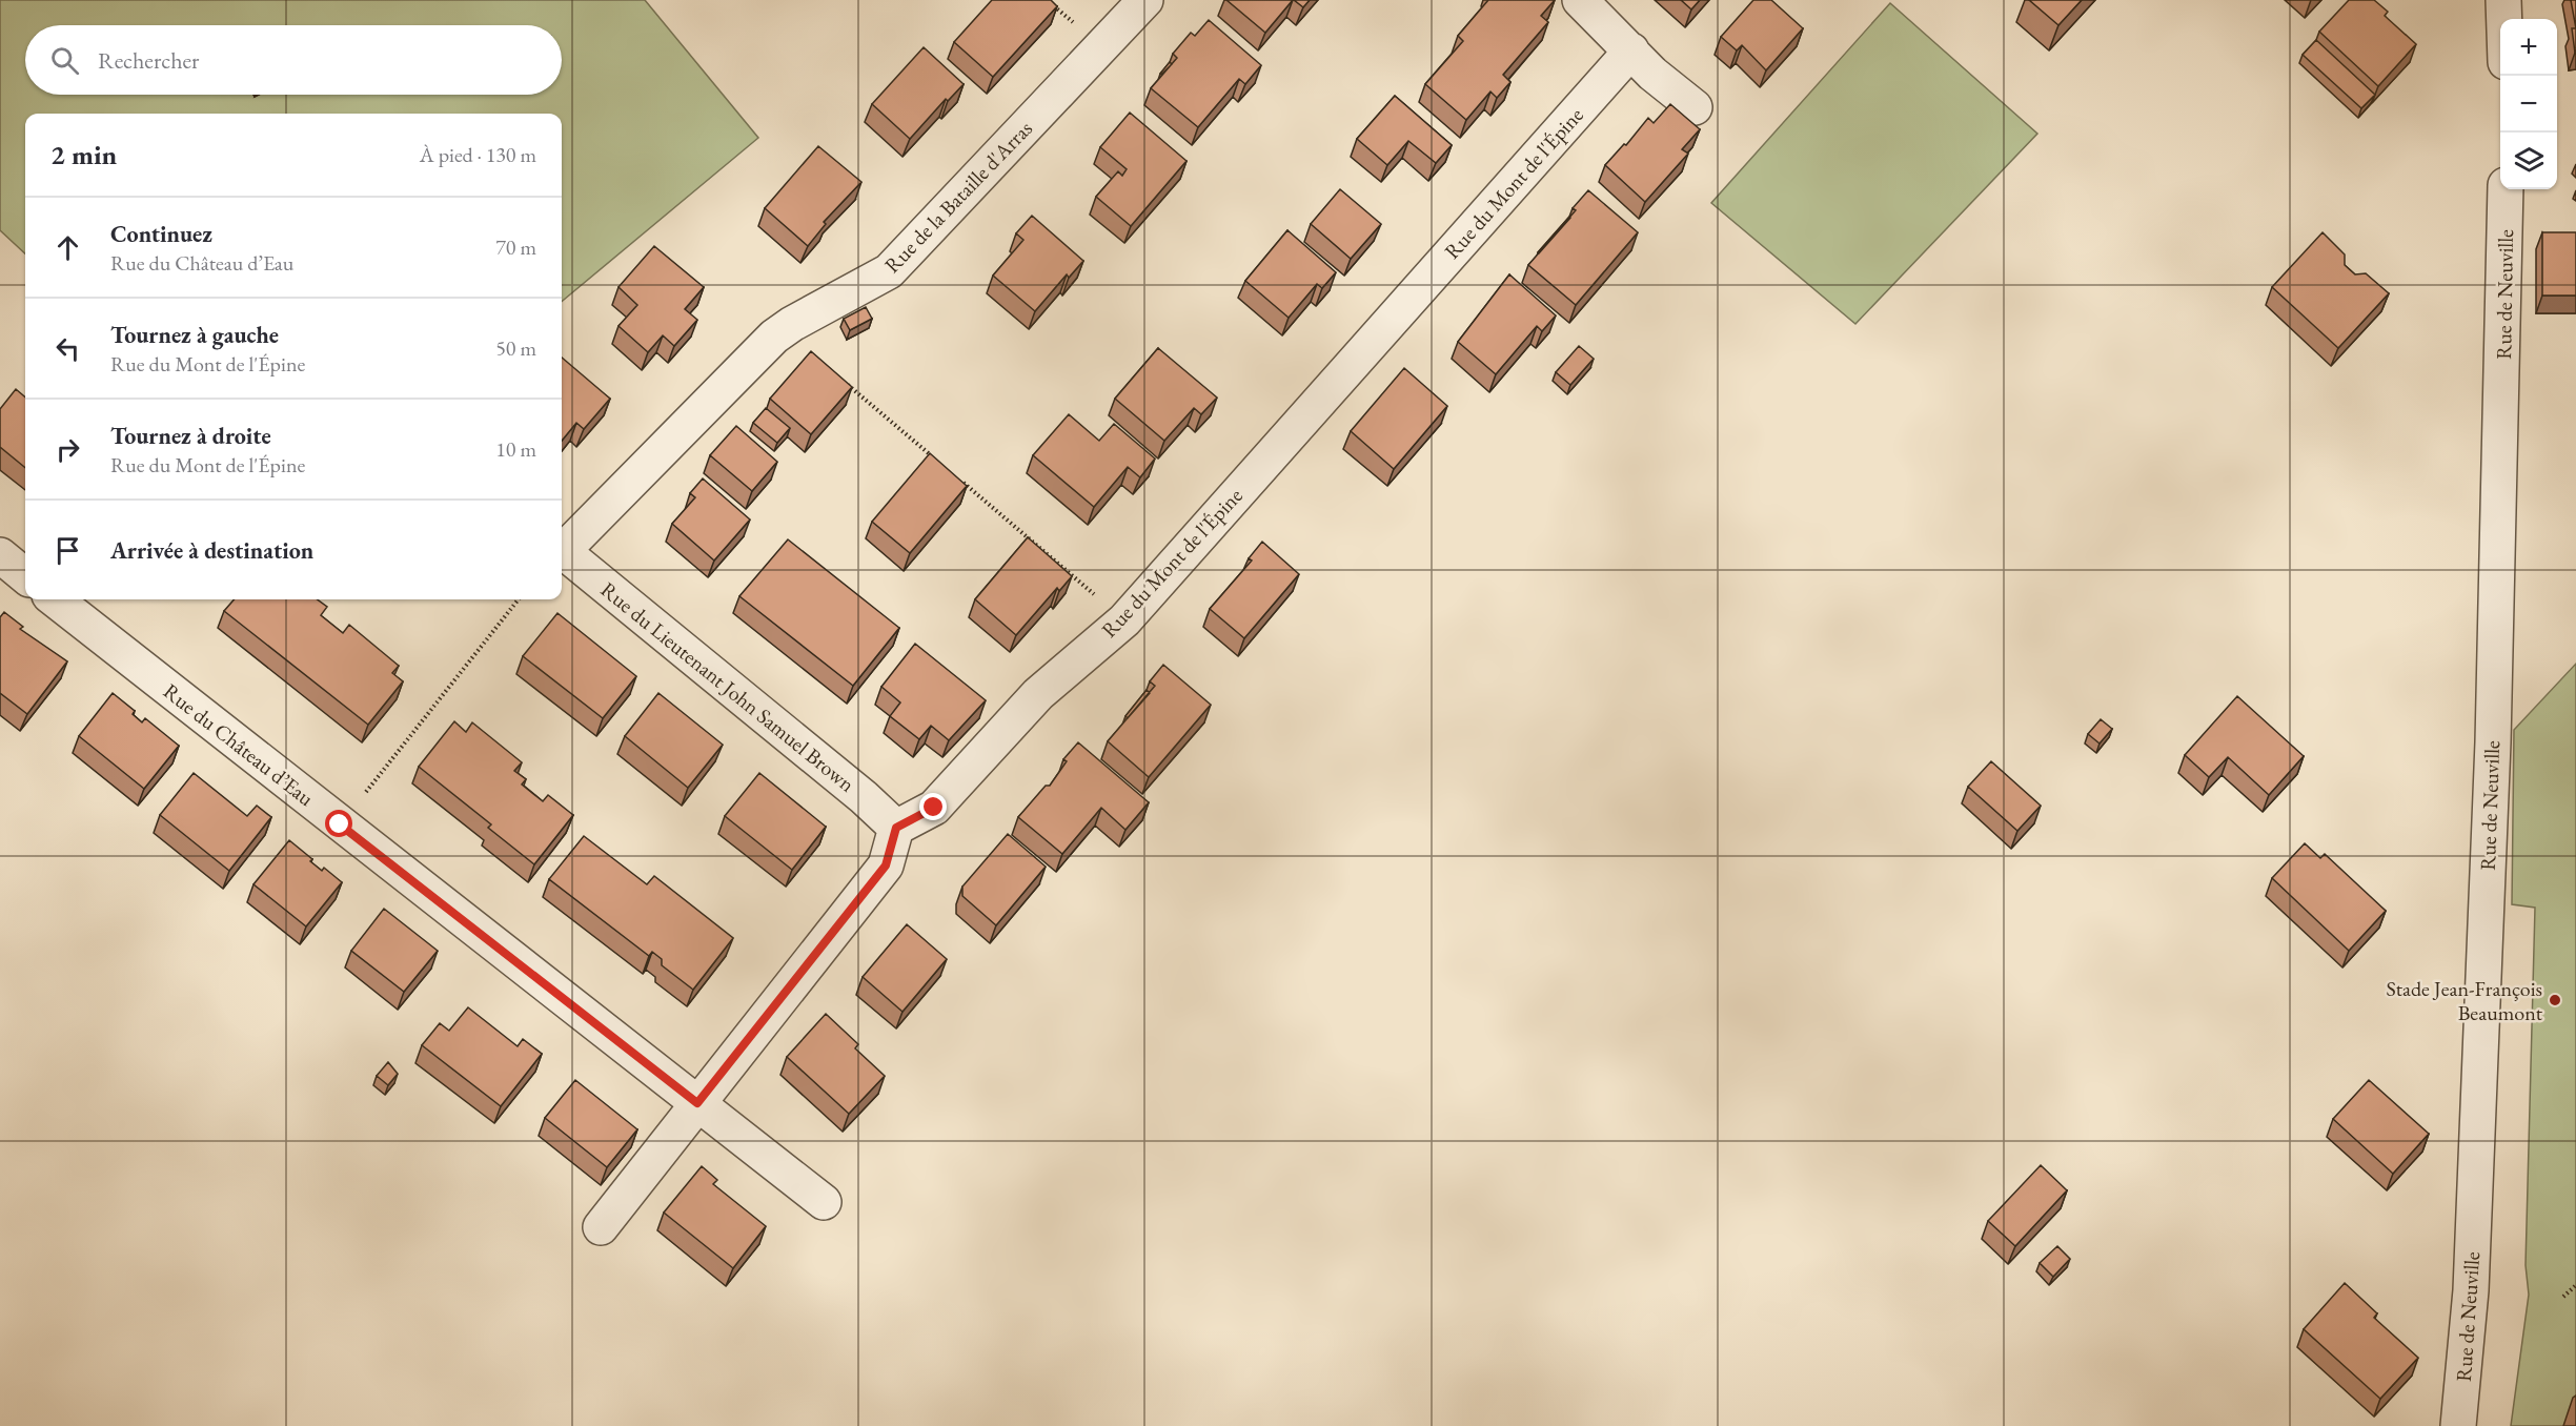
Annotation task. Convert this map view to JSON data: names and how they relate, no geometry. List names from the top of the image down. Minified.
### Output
{"streets":{"street":["Rue du Mont de l'Épine","Rue de la Bataille d'Arras","Rue de Neuville","Rue du Lieutenant John Samuel Brown","Rue du Château d’Eau"]},"crossings":[["Rue du Mont de l'Épine","Rue du Lieutenant John Samuel Brown"]],"places":["Stade Jean-François Beaumont"],"page":{"map_buttons":["+","−"],"search":"Rechercher","heading":["2 min","À pied · 130 m"],"list":[["Continuez","Rue du Château d’Eau","70 m"],["Tournez à gauche","Rue du Mont de l'Épine","50 m"],["Tournez à droite","Rue du Mont de l'Épine","10 m"],"Arrivée à destination"]}}
